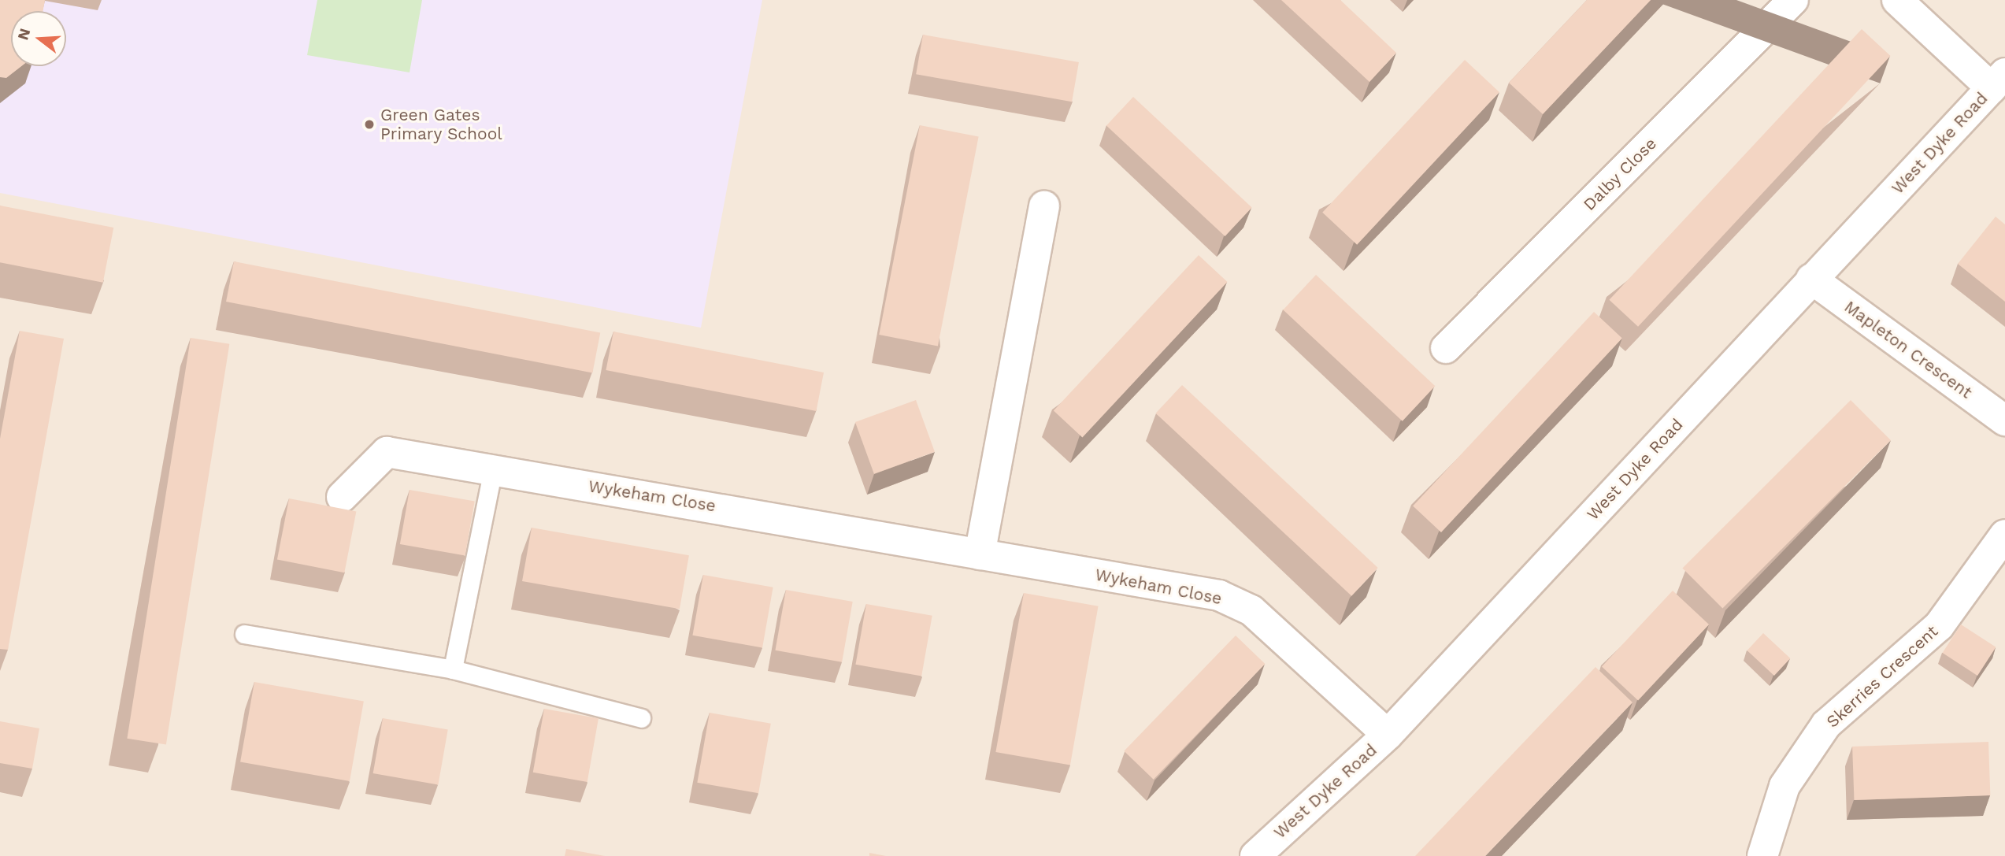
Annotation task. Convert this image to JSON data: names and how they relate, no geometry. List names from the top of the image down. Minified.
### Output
{"streets":{"street":["West Dyke Road","Dalby Close","Mapleton Crescent","Wykeham Close","Skerries Crescent"]},"crossings":[["West Dyke Road","Mapleton Crescent"],["West Dyke Road","Wykeham Close"]],"places":["Green Gates Primary School"],"north":"left"}
